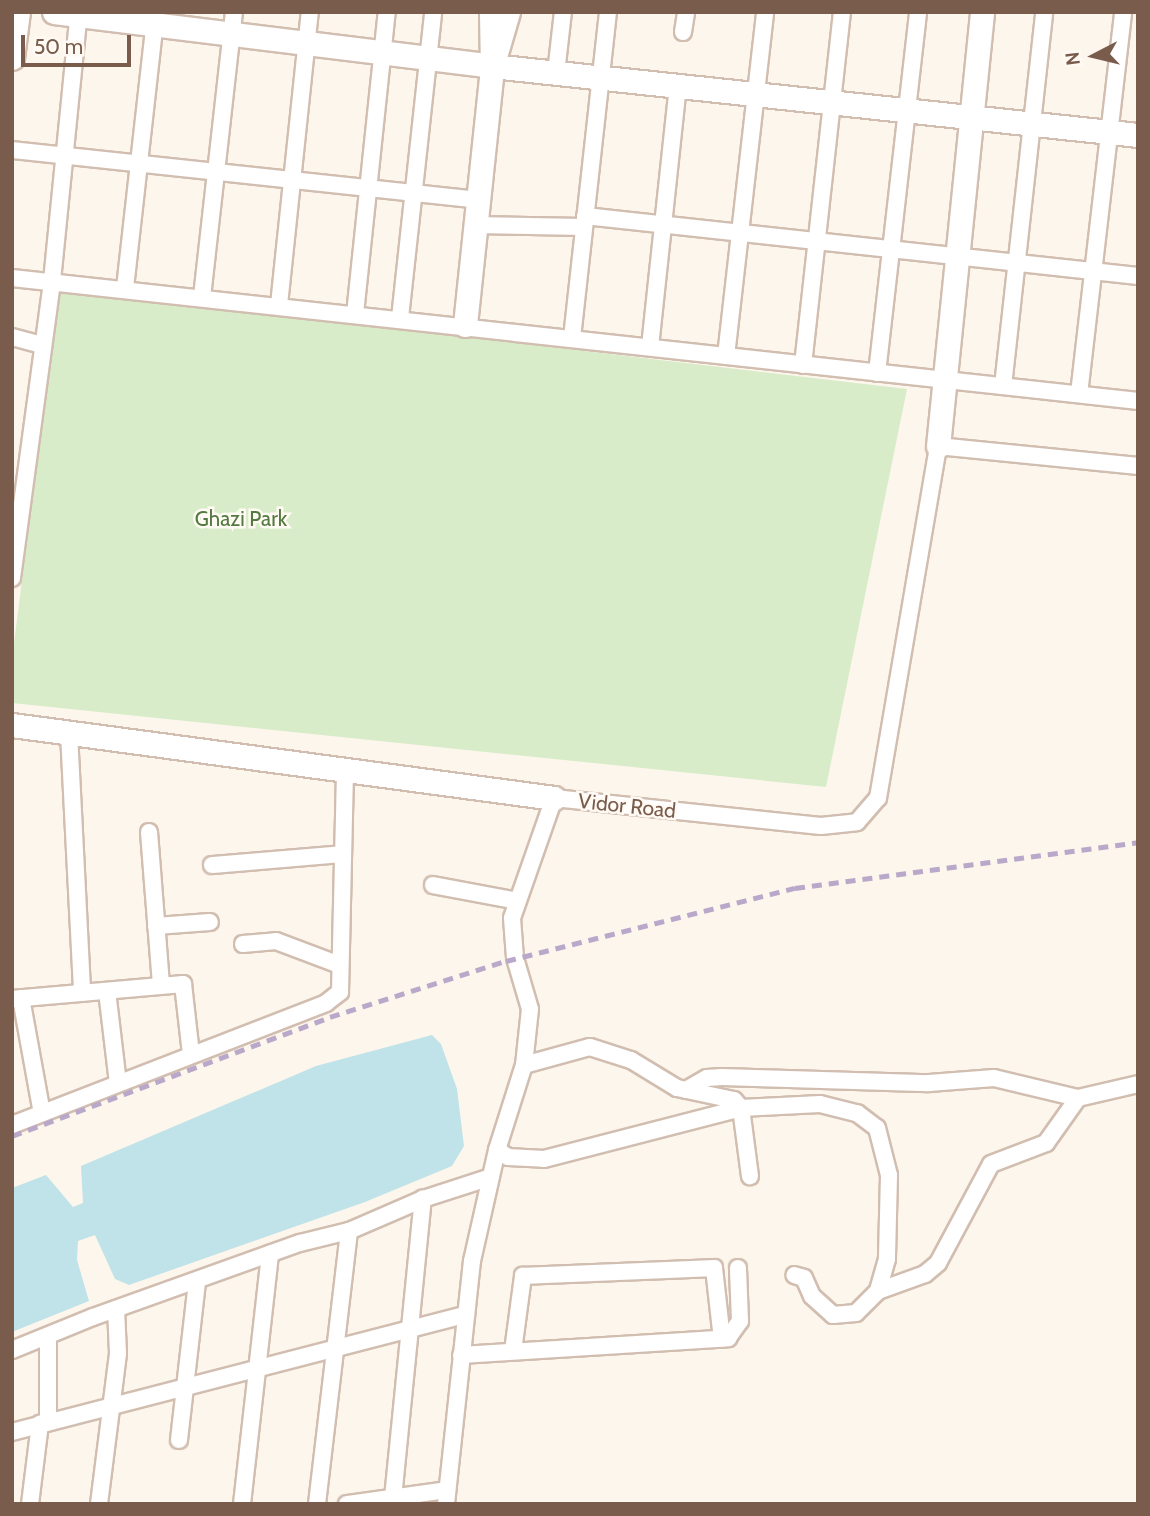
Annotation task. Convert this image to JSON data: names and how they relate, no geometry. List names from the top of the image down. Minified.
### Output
{"streets":{"street":["Vidor Road"]},"parks":["Ghazi Park"],"scale_bar":"50 m","north":"left"}
